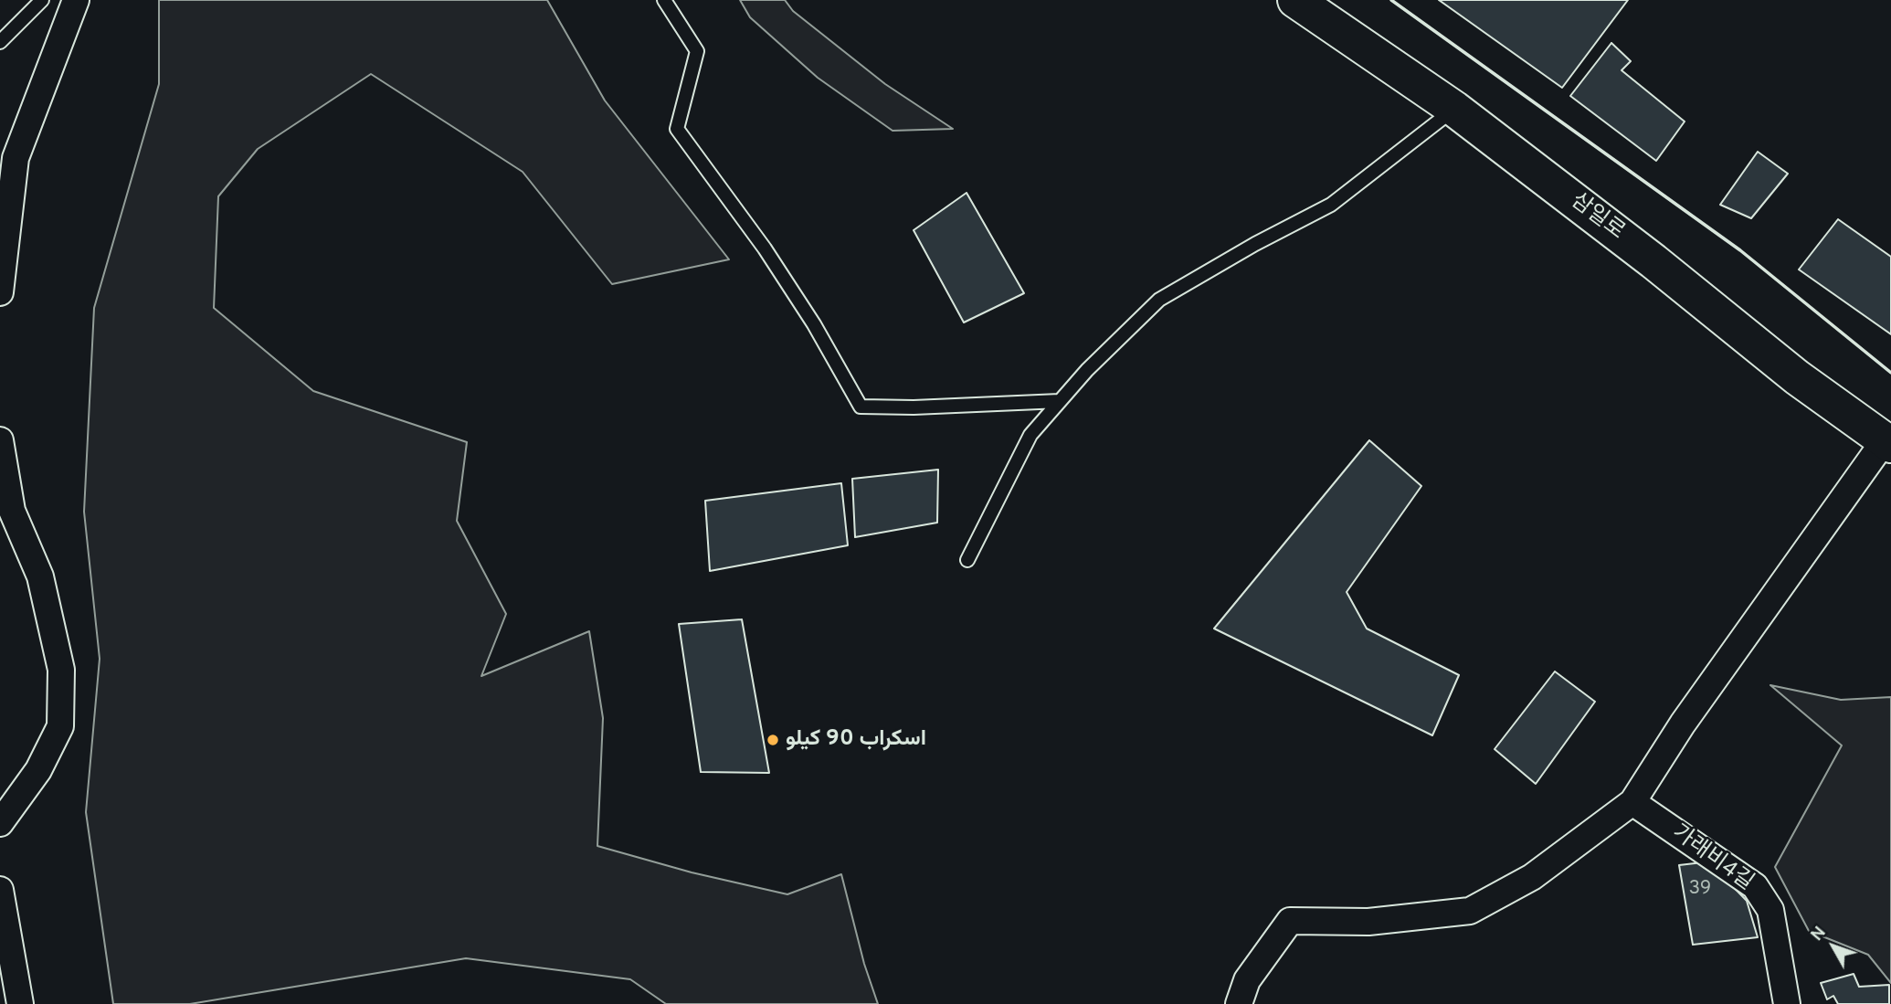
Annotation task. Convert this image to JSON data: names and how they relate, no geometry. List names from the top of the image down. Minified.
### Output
{"streets":{"main road":["삼일로"],"street":["가래비4길"]},"places":["اسكراب 90 كيلو"],"house_numbers":["39"],"north":"top left"}
